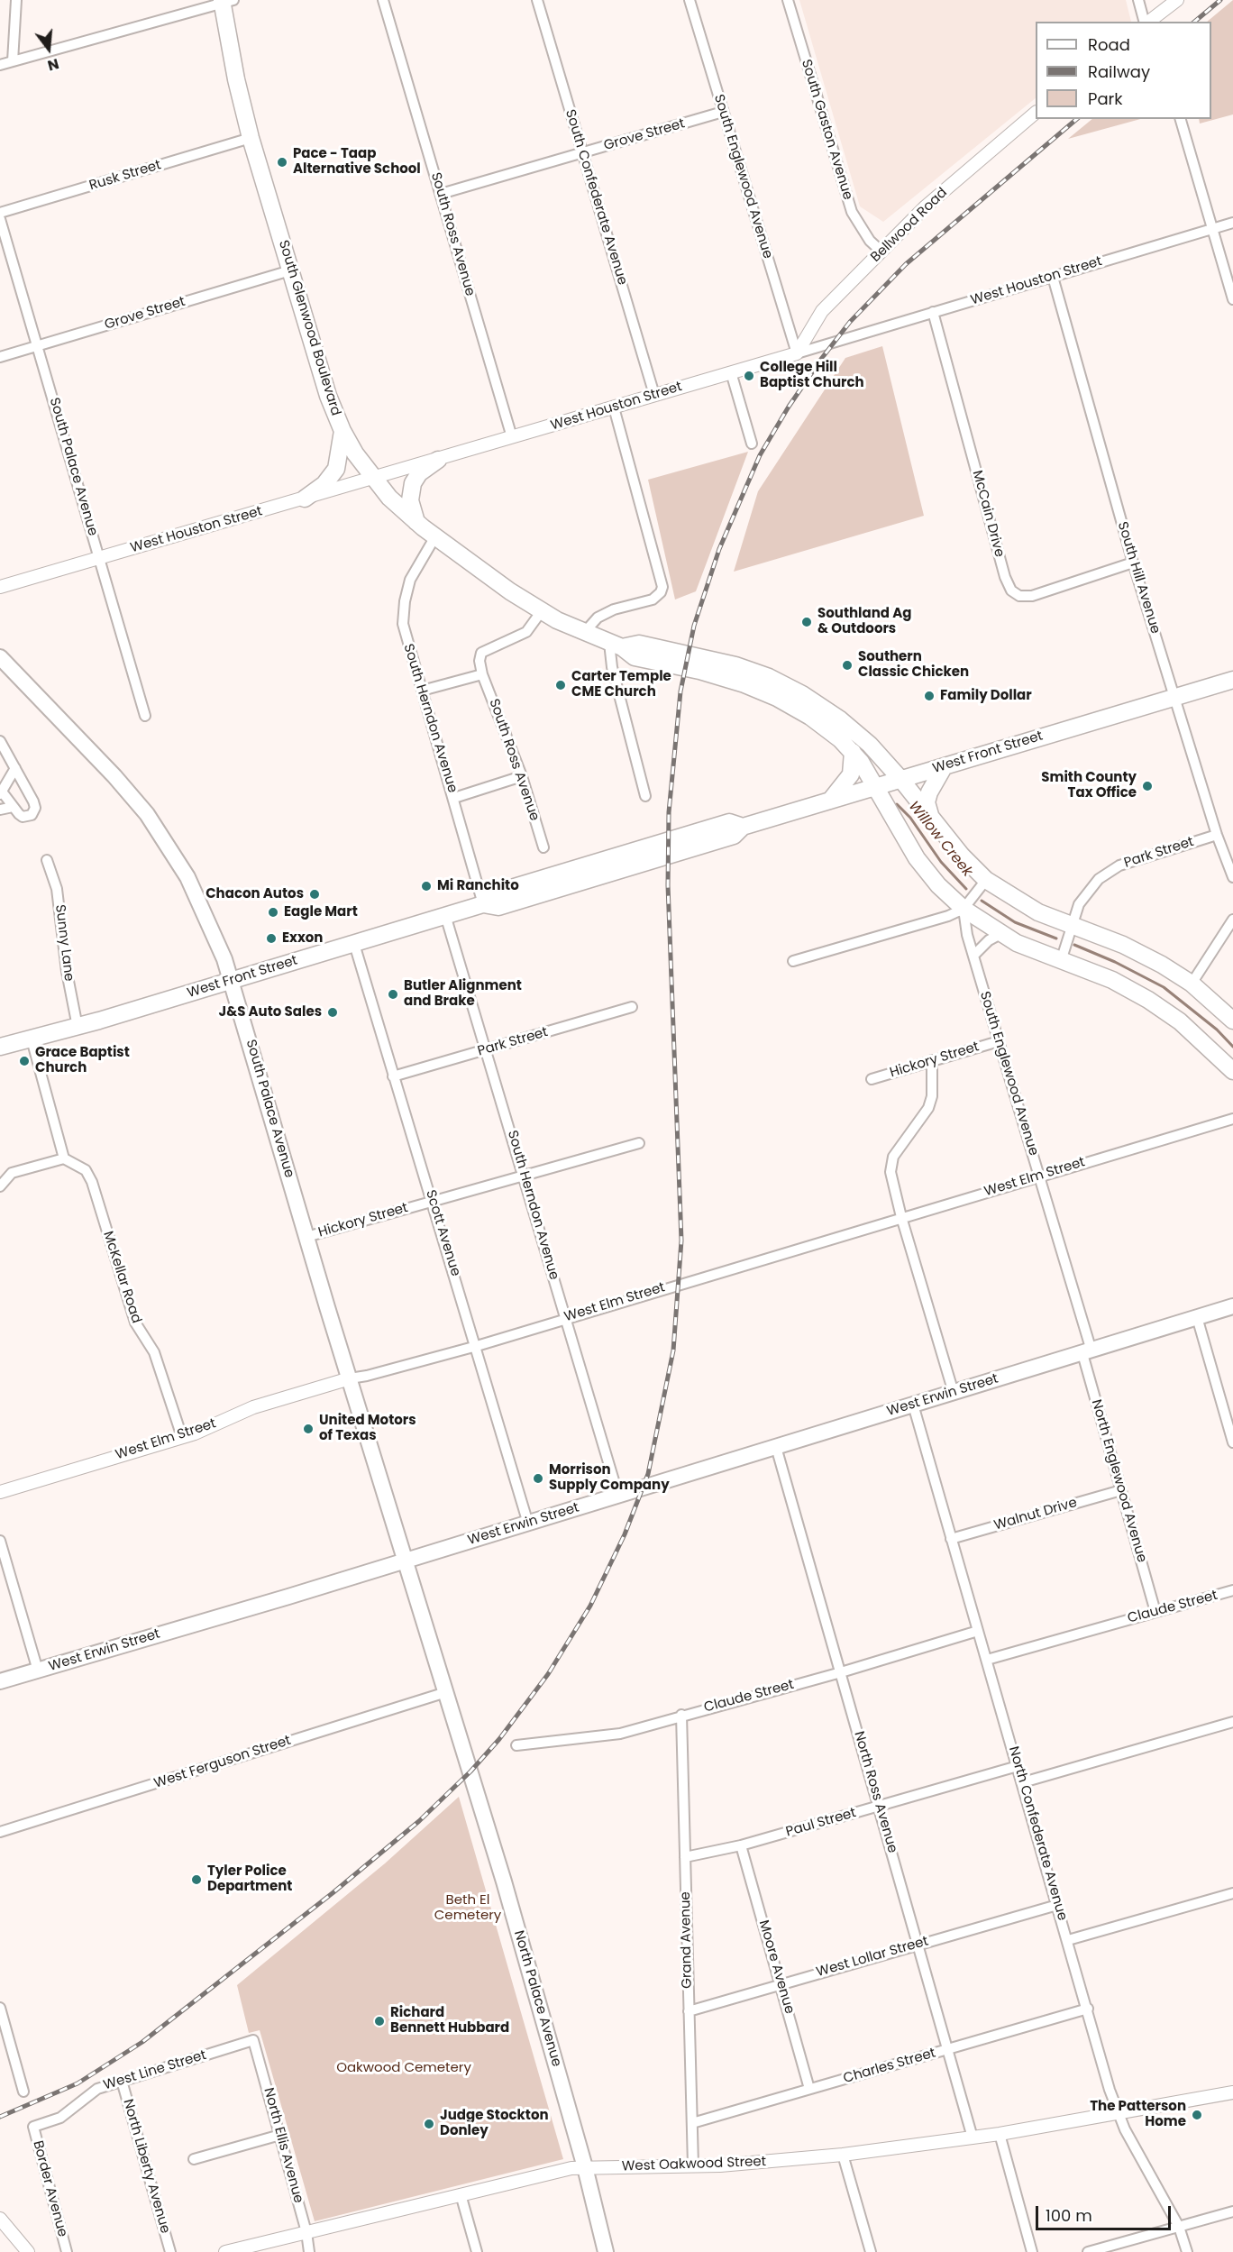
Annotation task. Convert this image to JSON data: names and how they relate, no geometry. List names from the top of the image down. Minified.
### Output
{"streets":{"main road":["South Glenwood Boulevard","South Palace Avenue","West Front Street","West Erwin Street","North Palace Avenue"],"street":["South Gaston Avenue","Grove Street","Rusk Street","South Englewood Avenue","South Confederate Avenue","Bellwood Road","South Ross Avenue","West Houston Street","McCain Drive","South Hill Avenue","South Herndon Avenue","Park Street","Sunny Lane","Hickory Street","West Elm Street","Scott Avenue","McKellar Road","North Englewood Avenue","Walnut Drive","Claude Street","West Ferguson Street","North Ross Avenue","Paul Street","North Confederate Avenue","Grand Avenue","West Lollar Street","Moore Avenue","Charles Street","West Line Street","North Ellis Avenue","West Oakwood Street","North Liberty Avenue","Border Avenue"]},"crossings":[["South Gaston Avenue","Bellwood Road"],["Grove Street","South Englewood Avenue"],["Grove Street","South Confederate Avenue"],["Grove Street","South Ross Avenue"],["Grove Street","South Glenwood Boulevard"],["Grove Street","South Palace Avenue"],["Rusk Street","South Glenwood Boulevard"],["South Englewood Avenue","Bellwood Road"],["South Englewood Avenue","West Houston Street"],["South Englewood Avenue","South Glenwood Boulevard"],["South Englewood Avenue","Hickory Street"],["South Englewood Avenue","West Elm Street"],["South Englewood Avenue","West Erwin Street"],["South Englewood Avenue","North Englewood Avenue"],["South Confederate Avenue","West Houston Street"],["Bellwood Road","West Houston Street"],["South Ross Avenue","West Houston Street"],["West Houston Street","South Glenwood Boulevard"],["West Houston Street","South Palace Avenue"],["West Houston Street","McCain Drive"],["West Houston Street","South Hill Avenue"],["South Glenwood Boulevard","South Herndon Avenue"],["South Glenwood Boulevard","West Front Street"],["South Glenwood Boulevard","Park Street"],["South Palace Avenue","West Front Street"],["South Palace Avenue","Hickory Street"],["South Palace Avenue","West Elm Street"],["South Palace Avenue","West Erwin Street"],["South Palace Avenue","North Palace Avenue"],["McCain Drive","South Hill Avenue"],["South Hill Avenue","West Front Street"],["South Hill Avenue","Park Street"],["South Herndon Avenue","West Front Street"],["South Herndon Avenue","Park Street"],["South Herndon Avenue","Hickory Street"],["South Herndon Avenue","West Elm Street"],["South Herndon Avenue","West Erwin Street"],["West Front Street","Sunny Lane"],["West Front Street","Scott Avenue"],["Park Street","Scott Avenue"],["Hickory Street","Scott Avenue"],["West Elm Street","Scott Avenue"],["West Elm Street","McKellar Road"],["Scott Avenue","West Erwin Street"],["West Erwin Street","North Englewood Avenue"],["West Erwin Street","North Ross Avenue"],["West Erwin Street","North Confederate Avenue"],["West Erwin Street","North Palace Avenue"],["North Englewood Avenue","Walnut Drive"],["North Englewood Avenue","Claude Street"],["Walnut Drive","North Confederate Avenue"],["Claude Street","North Ross Avenue"],["Claude Street","North Confederate Avenue"],["Claude Street","Grand Avenue"],["West Ferguson Street","North Palace Avenue"],["North Ross Avenue","Paul Street"],["North Ross Avenue","West Lollar Street"],["North Ross Avenue","Charles Street"],["North Ross Avenue","West Oakwood Street"],["Paul Street","North Confederate Avenue"],["Paul Street","Grand Avenue"],["Paul Street","Moore Avenue"],["North Confederate Avenue","West Lollar Street"],["North Confederate Avenue","Charles Street"],["North Confederate Avenue","West Oakwood Street"],["Grand Avenue","West Lollar Street"],["Grand Avenue","Charles Street"],["Grand Avenue","West Oakwood Street"],["West Lollar Street","Moore Avenue"],["Moore Avenue","Charles Street"],["North Palace Avenue","West Oakwood Street"],["West Line Street","North Ellis Avenue"],["West Line Street","North Liberty Avenue"],["West Line Street","Border Avenue"],["North Ellis Avenue","West Oakwood Street"]],"water":["Willow Creek"],"parks":["Beth El Cemetery","Oakwood Cemetery"],"places":["Pace - Taap Alternative School","College Hill Baptist Church","Southland Ag & Outdoors","Southern Classic Chicken","Carter Temple CME Church","Family Dollar","Smith County Tax Office","Mi Ranchito","Chacon Autos","Eagle Mart","Exxon","Butler Alignment and Brake","J&S Auto Sales","Grace Baptist Church","United Motors of Texas","Morrison Supply Company","Tyler Police Department","Richard Bennett Hubbard","The Patterson Home","Judge Stockton Donley"],"legend":["Road","Railway","Park"],"scale_bar":"100 m","north":"bottom"}
